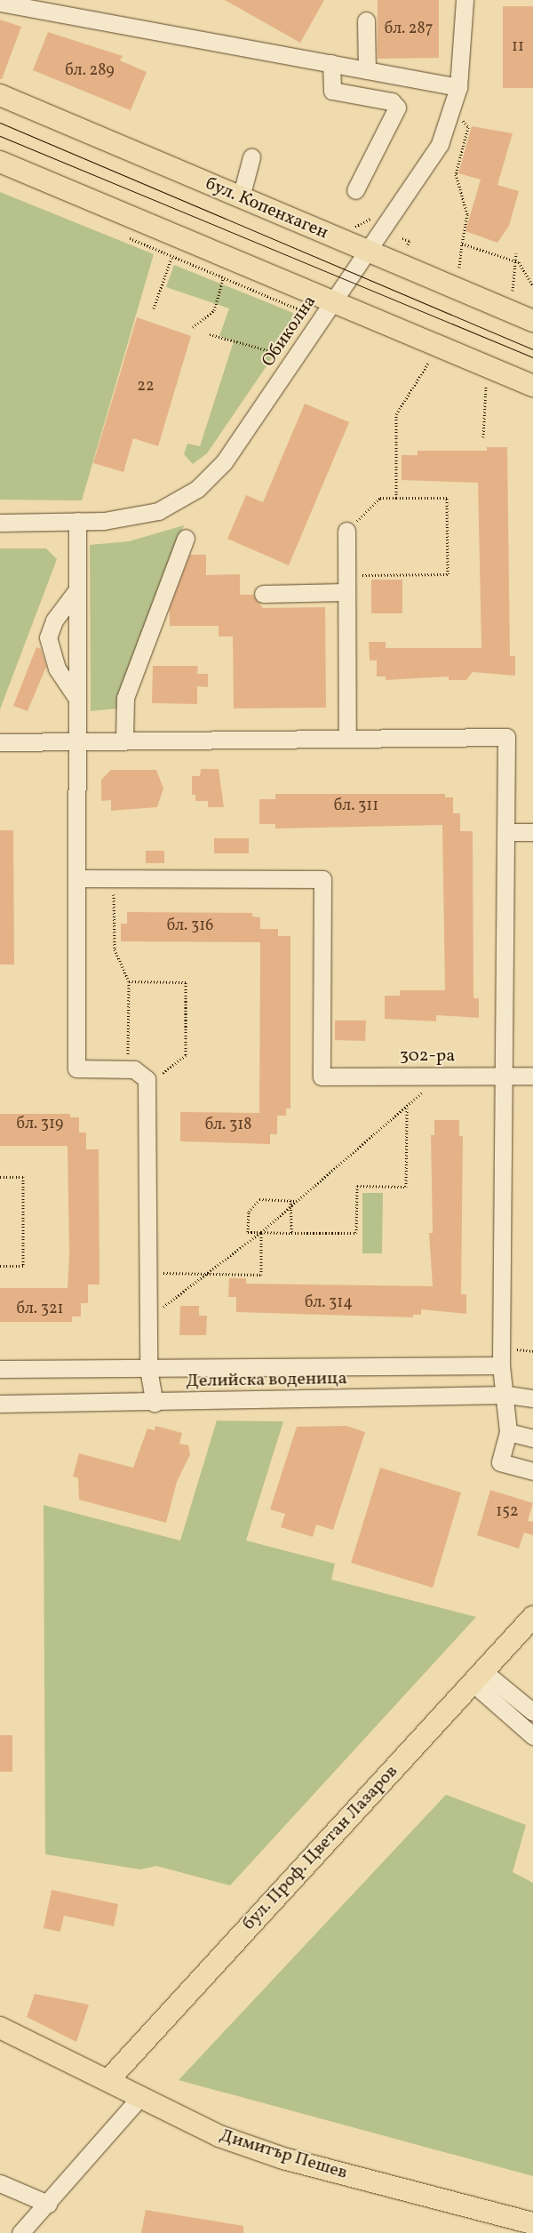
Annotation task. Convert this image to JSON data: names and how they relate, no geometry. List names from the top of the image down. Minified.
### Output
{"streets":{"main road":["бул. Копенхаген","бул. Проф. Цветан Лазаров","Димитър Пешев"],"street":["Обиколна","302-ра","Делийска воденица"]},"crossings":[["бул. Копенхаген","Обиколна"],["бул. Проф. Цветан Лазаров","Димитър Пешев"]],"house_numbers":["бл. 287","11","бл. 289","22","бл. 311","бл. 316","бл. 319","бл. 318","бл. 314","бл. 321","152"]}
